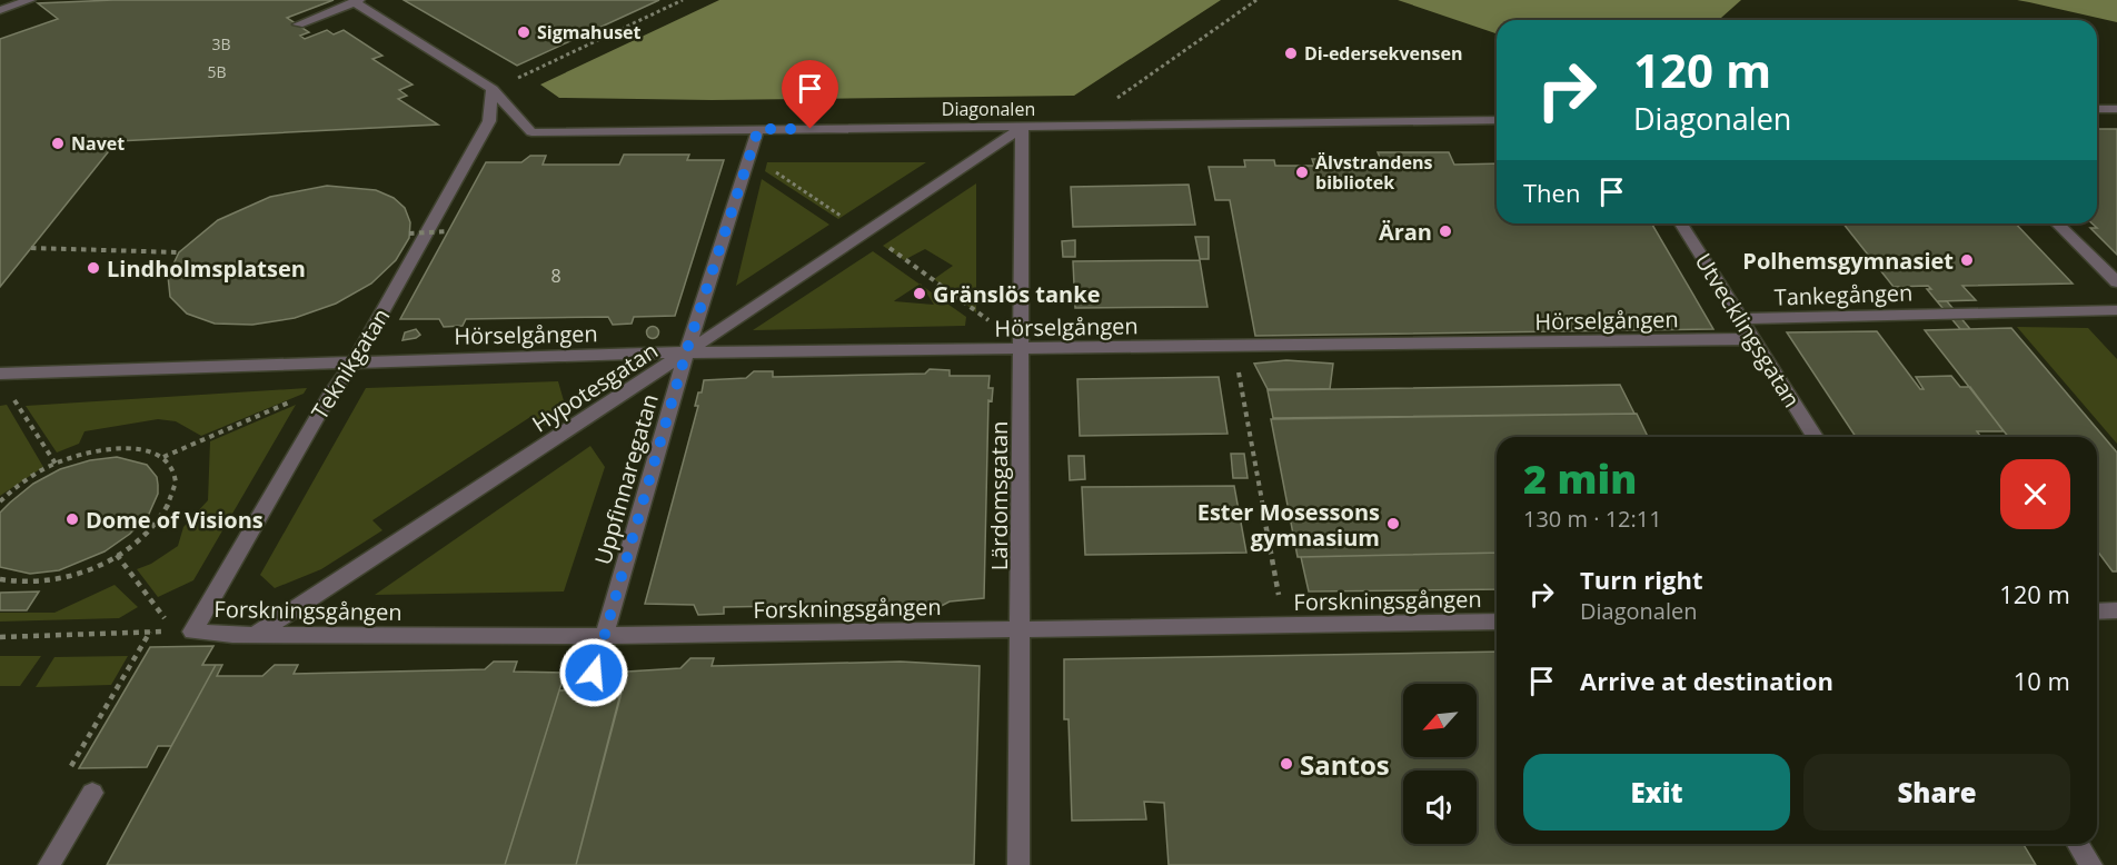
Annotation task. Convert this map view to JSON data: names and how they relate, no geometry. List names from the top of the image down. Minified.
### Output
{"streets":{"street":["Diagonalen","Tankegången","Hörselgången","Utvecklingsgatan","Teknikgatan","Hypotesgatan","Uppfinnaregatan","Lärdomsgatan","Forskningsgången"]},"crossings":[["Diagonalen","Teknikgatan"],["Diagonalen","Hypotesgatan"],["Diagonalen","Uppfinnaregatan"],["Diagonalen","Lärdomsgatan"],["Tankegången","Utvecklingsgatan"],["Hörselgången","Utvecklingsgatan"],["Hörselgången","Teknikgatan"],["Hörselgången","Hypotesgatan"],["Hörselgången","Uppfinnaregatan"],["Hörselgången","Lärdomsgatan"],["Teknikgatan","Forskningsgången"],["Hypotesgatan","Uppfinnaregatan"],["Hypotesgatan","Lärdomsgatan"],["Hypotesgatan","Forskningsgången"],["Uppfinnaregatan","Forskningsgången"],["Lärdomsgatan","Forskningsgången"]],"places":["Sigmahuset","Di-edersekvensen","Navet","Älvstrandens bibliotek","Äran","Polhemsgymnasiet","Lindholmsplatsen","Gränslös tanke","Dome of Visions","Ester Mosessons gymnasium","Santos"],"house_numbers":["3B","5B","8"],"north":"bottom left","page":{"turn":["120 m","Diagonalen"],"then":"Then","heading":["2 min","130 m · 12:11"],"list":[{"name":"Turn right","note":"Diagonalen","value":"120 m"},{"name":"Arrive at destination","value":"10 m"}],"buttons":["Exit","Share"]}}
